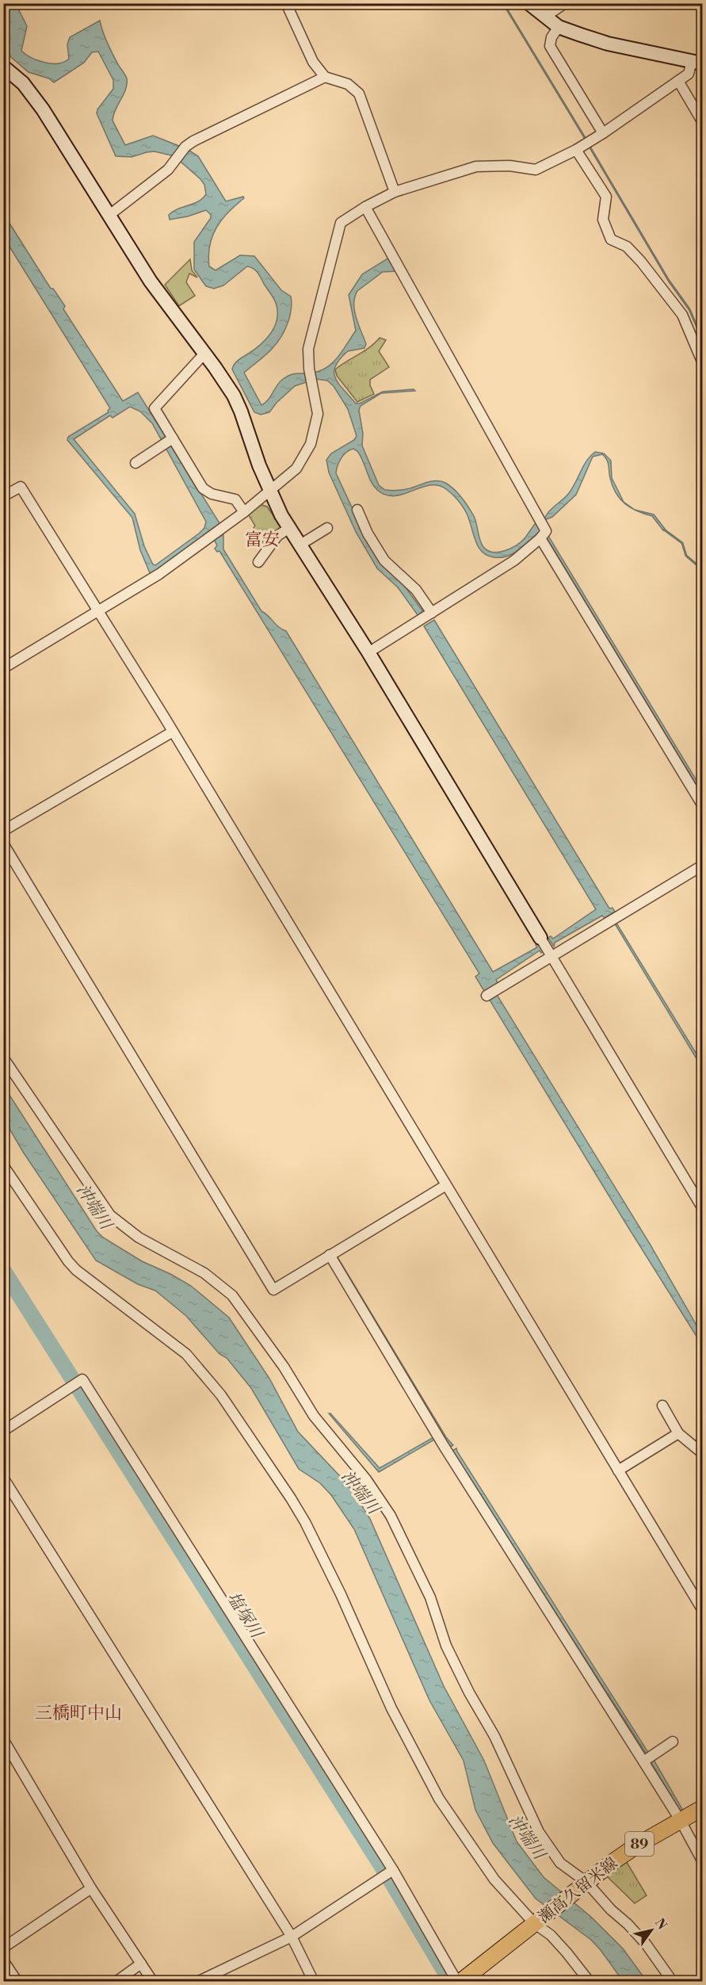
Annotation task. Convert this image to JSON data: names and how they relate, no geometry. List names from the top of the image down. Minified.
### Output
{"streets":{"main road":["89","瀬高久留米線"]},"districts":["富安","三橋町中山"],"water":["沖端川","塩塚川"],"north":"top right"}
